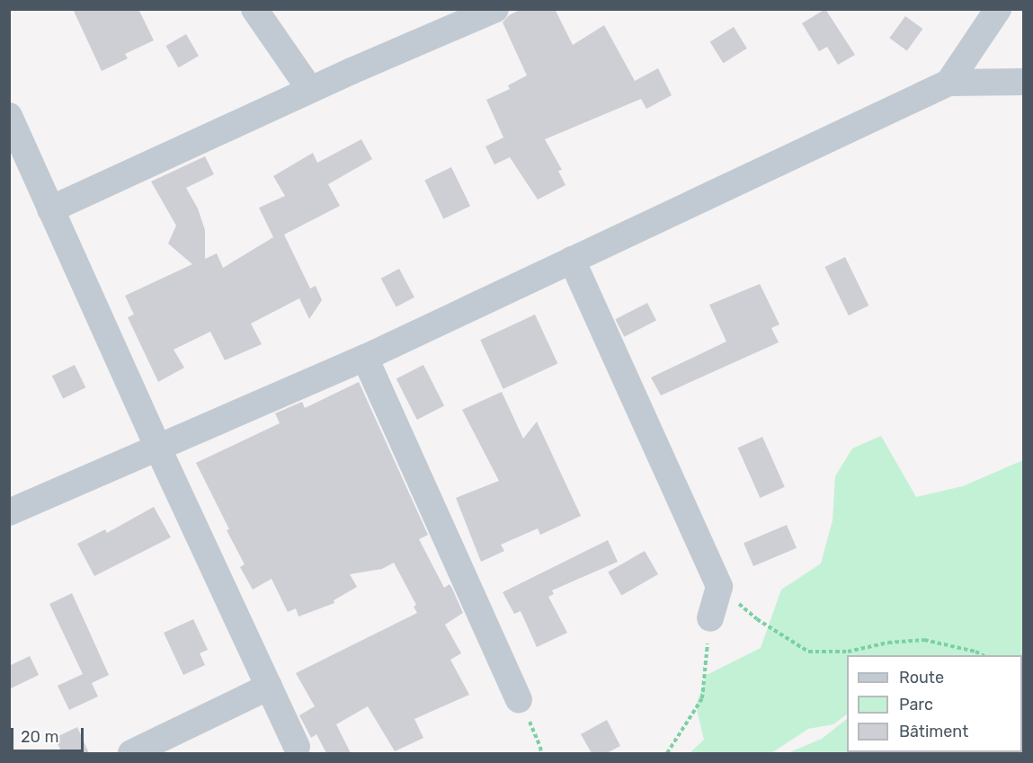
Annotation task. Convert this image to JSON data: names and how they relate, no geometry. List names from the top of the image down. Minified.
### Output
{"legend":["Route","Parc","Bâtiment"],"scale_bar":"20 m"}
